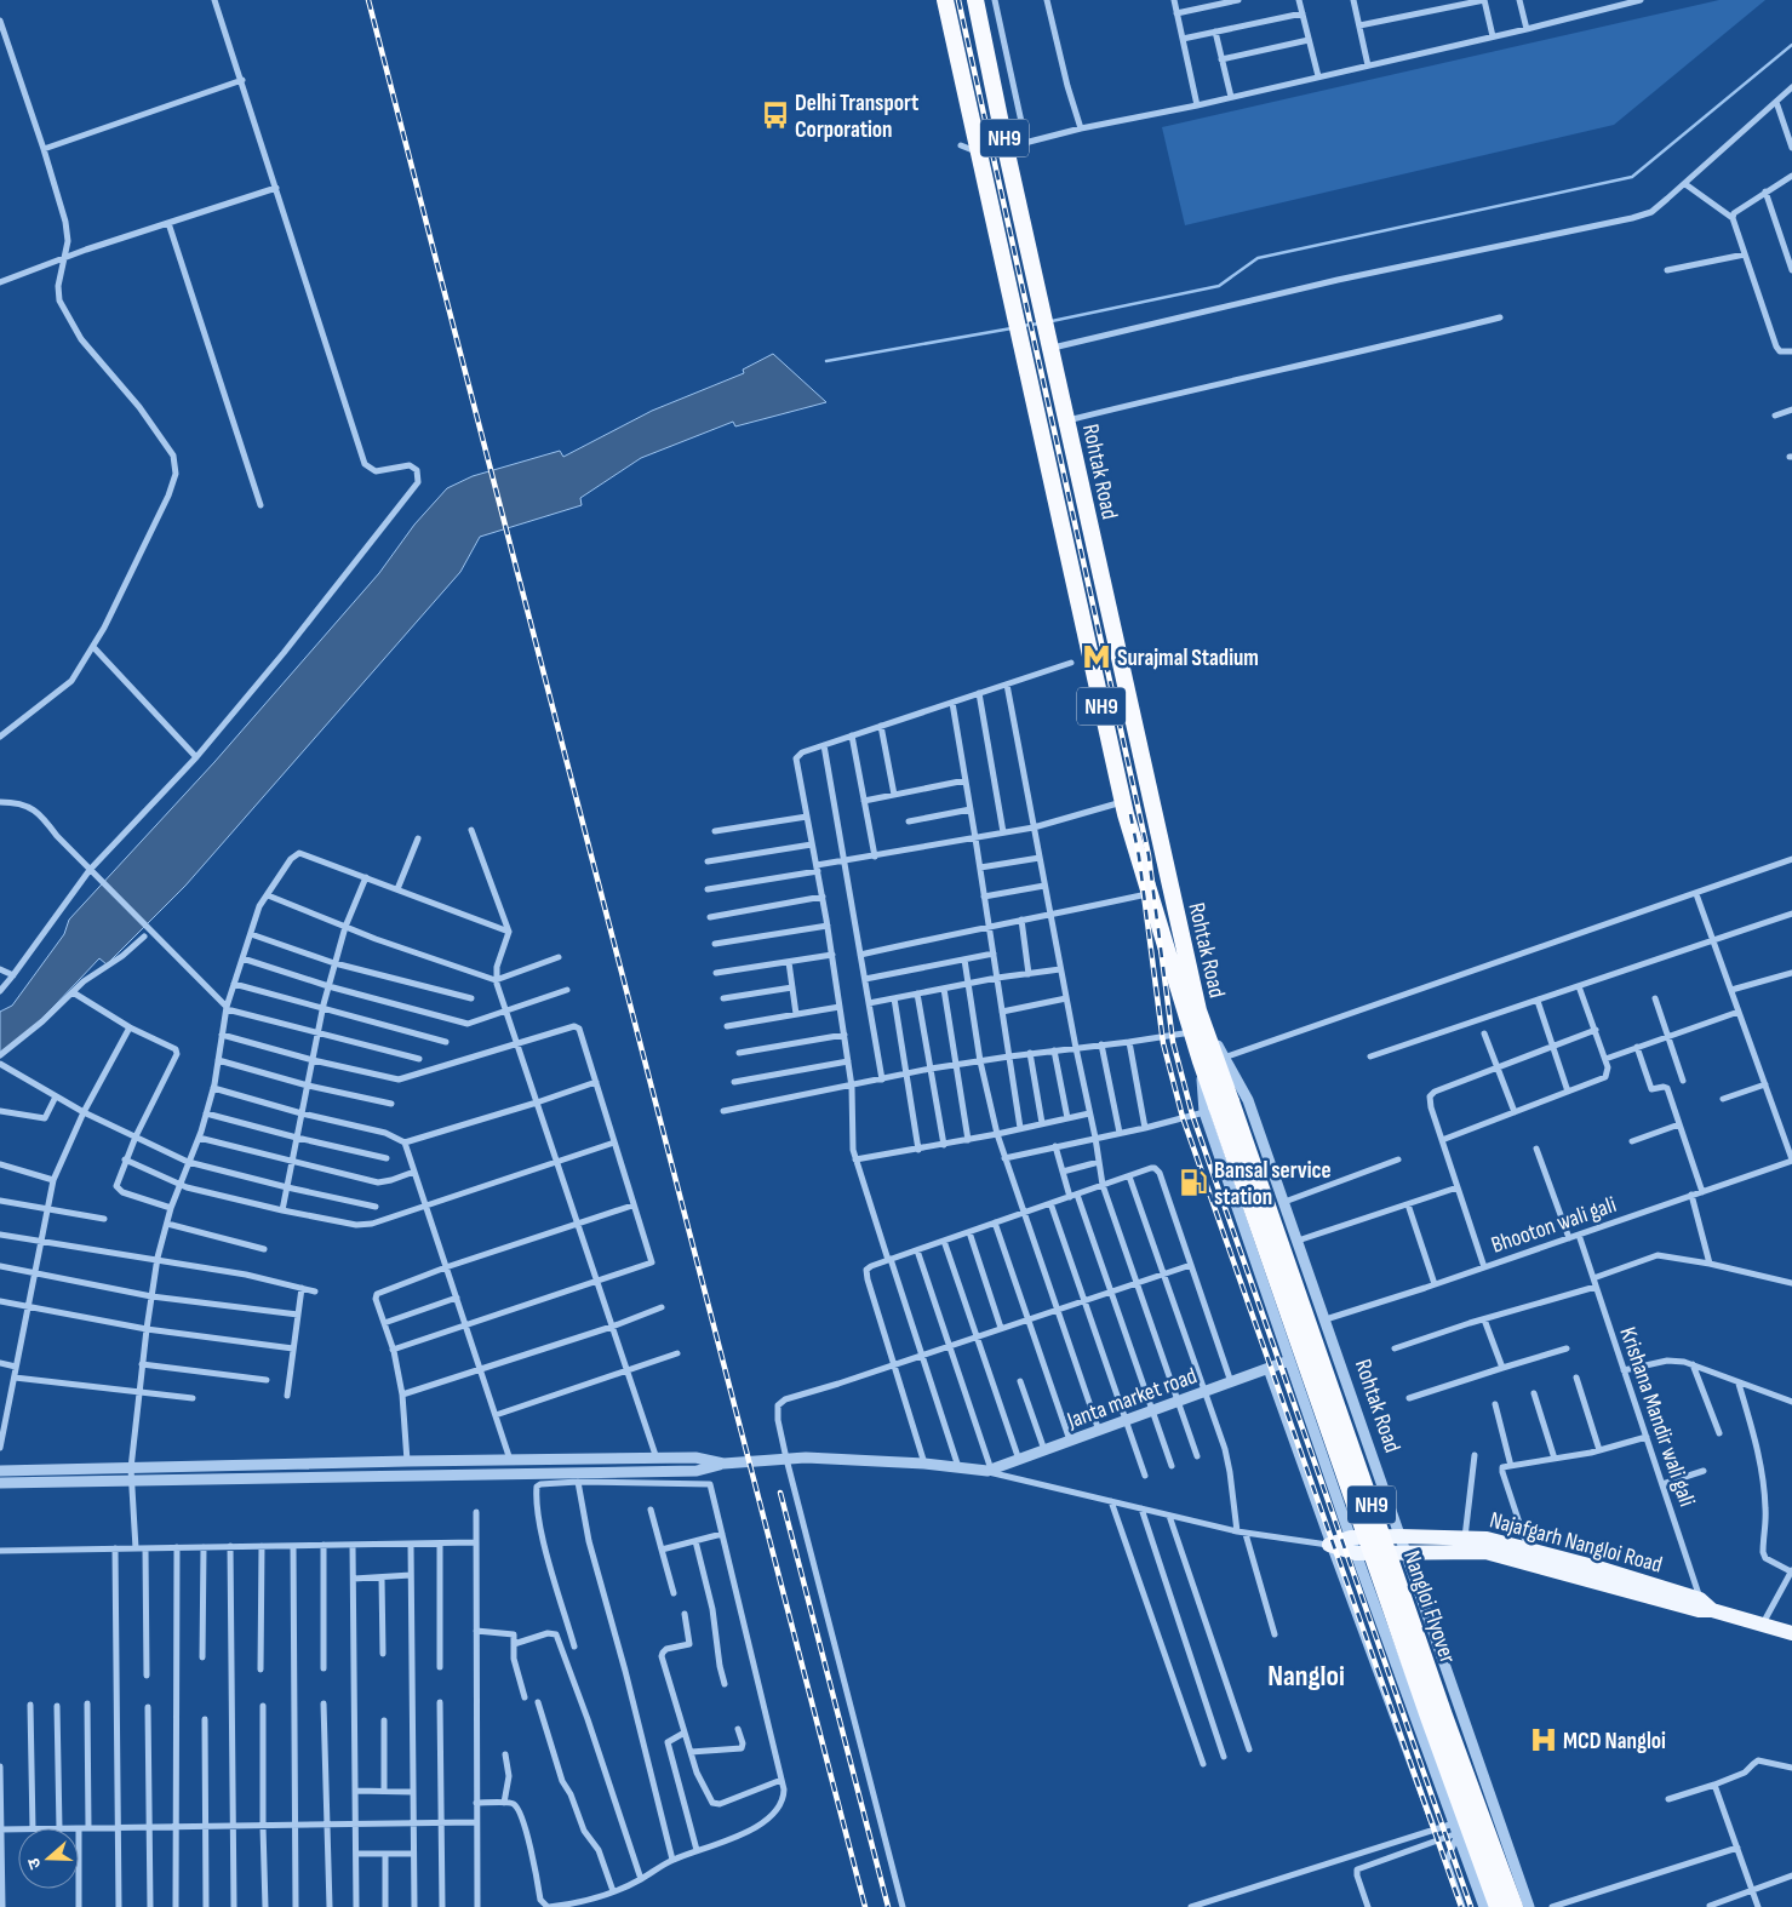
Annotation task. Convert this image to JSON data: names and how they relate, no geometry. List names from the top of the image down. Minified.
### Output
{"streets":{"highway":["NH9","Rohtak Road","Nangloi Flyover"],"main road":["Najafgarh Nangloi Road"],"street":["Bhooton wali gali","Janta market road","Krishana Mandir wali gali"]},"crossings":[["Rohtak Road","Bhooton wali gali"],["Rohtak Road","Najafgarh Nangloi Road"],["Rohtak Road","Nangloi Flyover"],["Bhooton wali gali","Krishana Mandir wali gali"],["Krishana Mandir wali gali","Najafgarh Nangloi Road"]],"districts":["Nangloi"],"places":{"bus stop":["Delhi Transport Corporation"],"metro station":["Surajmal Stadium"],"fuel station":["Bansal service station"],"hospital":["MCD Nangloi"]},"north":"left"}
